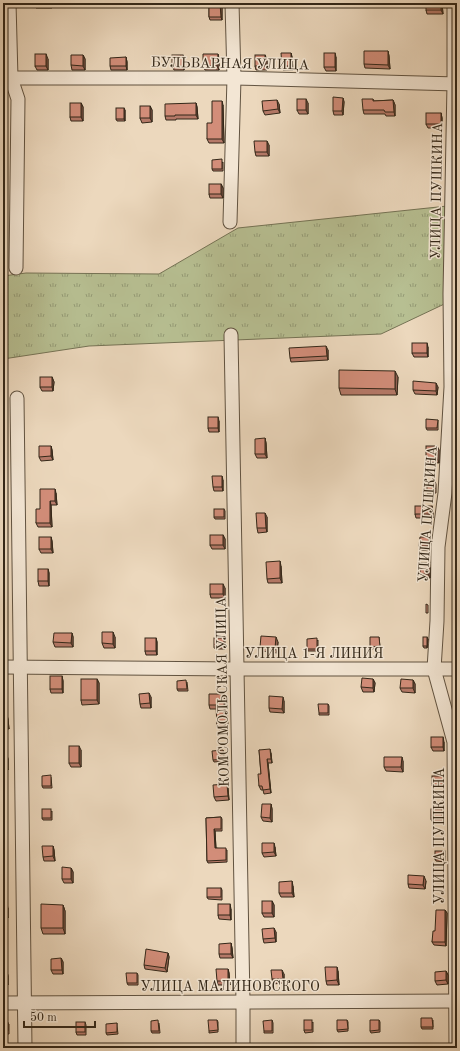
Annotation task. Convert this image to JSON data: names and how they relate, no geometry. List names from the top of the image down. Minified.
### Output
{"streets":{"street":["БУЛЬВАРНАЯ УЛИЦА","УЛИЦА ПУШКИНА","УЛИЦА 1-Я ЛИНИЯ","КОМСОМОЛЬСКАЯ УЛИЦА","УЛИЦА МАЛИНОВСКОГО"]},"crossings":[["БУЛЬВАРНАЯ УЛИЦА","УЛИЦА ПУШКИНА"],["УЛИЦА ПУШКИНА","УЛИЦА 1-Я ЛИНИЯ"],["УЛИЦА ПУШКИНА","УЛИЦА МАЛИНОВСКОГО"],["УЛИЦА 1-Я ЛИНИЯ","КОМСОМОЛЬСКАЯ УЛИЦА"],["КОМСОМОЛЬСКАЯ УЛИЦА","УЛИЦА МАЛИНОВСКОГО"]],"scale_bar":"50 m"}
